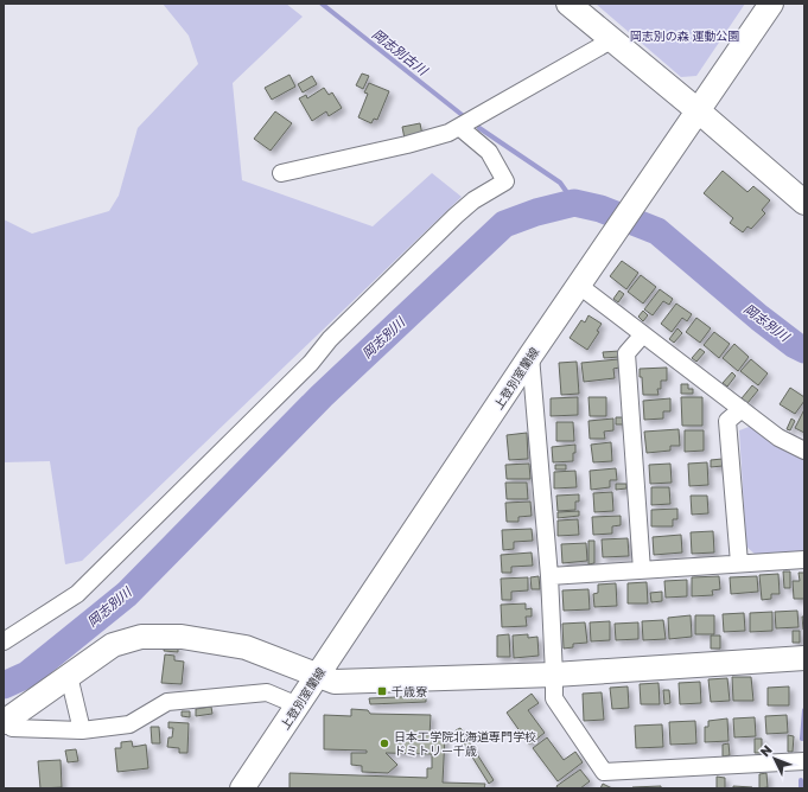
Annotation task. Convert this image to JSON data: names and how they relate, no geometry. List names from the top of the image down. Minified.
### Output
{"streets":{"street":["上登別室蘭線"]},"water":["岡志別古川","岡志別川"],"parks":["岡志別の森 運動公園"],"places":{"transit":["千歳寮"],"other":["日本工学院北海道専門学校 ドミトリー千歳"]},"north":"top left"}
